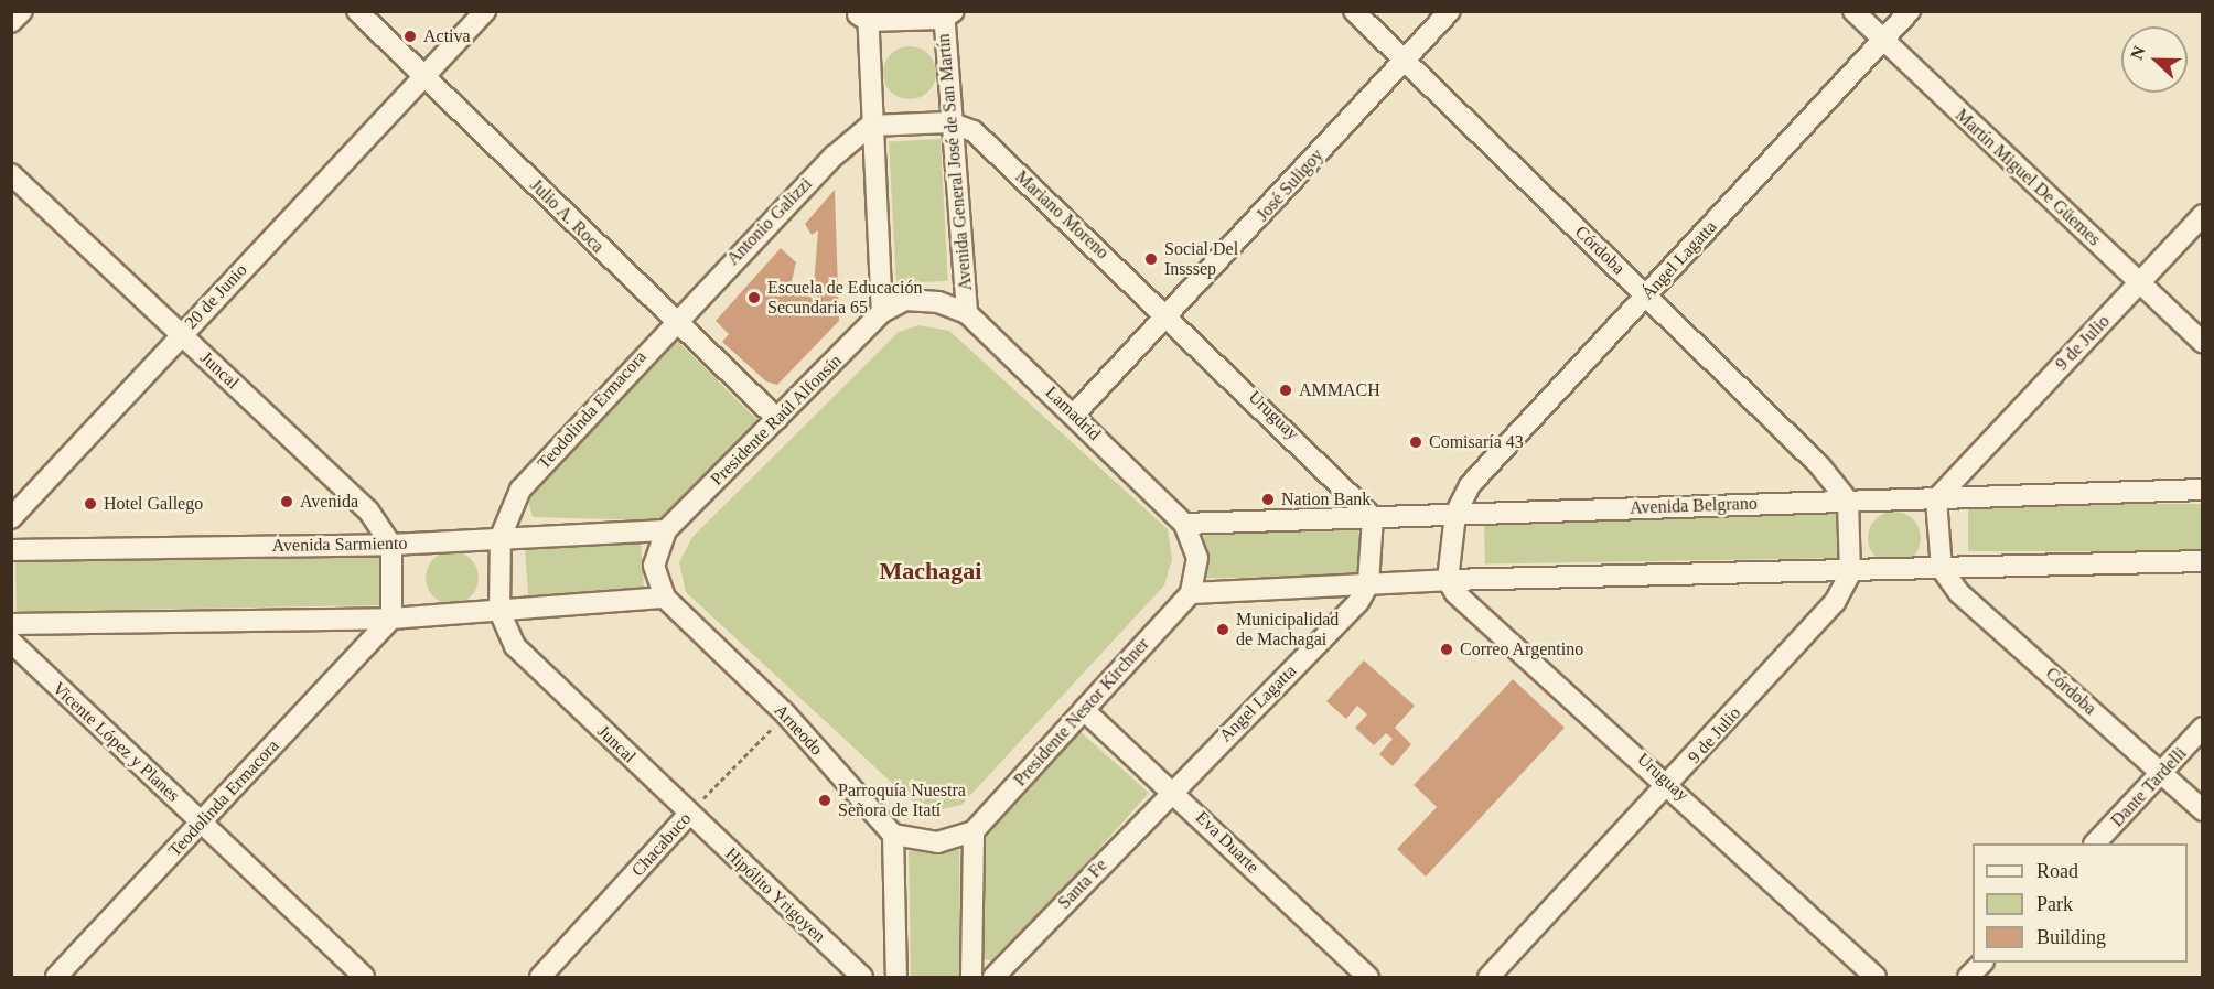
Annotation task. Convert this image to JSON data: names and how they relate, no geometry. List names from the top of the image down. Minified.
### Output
{"streets":{"street":["Avenida General José de San Martín","Martín Miguel De Güemes","José Suligoy","Mariano Moreno","Julio A. Roca","Antonio Galizzi","Córdoba","Ángel Lagatta","20 de Junio","9 de Julio","Juncal","Teodolinda Ermacora","Lamadrid","Uruguay","Presidente Raúl Alfonsín","Avenida Belgrano","Avenida Sarmiento","Angel Lagatta","Presidente Nestor Kirchner","Arneodo","Vicente López y Planes","Dante Tardelli","Eva Duarte","Chacabuco","Santa Fe","Hipólito Yrigoyen"]},"crossings":[["Avenida General José de San Martín","Mariano Moreno"],["Avenida General José de San Martín","Lamadrid"],["Martín Miguel De Güemes","Ángel Lagatta"],["Martín Miguel De Güemes","9 de Julio"],["José Suligoy","Mariano Moreno"],["José Suligoy","Córdoba"],["José Suligoy","Lamadrid"],["José Suligoy","Uruguay"],["Mariano Moreno","Uruguay"],["Julio A. Roca","Antonio Galizzi"],["Julio A. Roca","20 de Junio"],["Julio A. Roca","Teodolinda Ermacora"],["Julio A. Roca","Presidente Raúl Alfonsín"],["Antonio Galizzi","Teodolinda Ermacora"],["Córdoba","Ángel Lagatta"],["Córdoba","Avenida Belgrano"],["Córdoba","Dante Tardelli"],["Ángel Lagatta","Avenida Belgrano"],["20 de Junio","Juncal"],["9 de Julio","Uruguay"],["9 de Julio","Avenida Belgrano"],["Juncal","Avenida Sarmiento"],["Juncal","Chacabuco"],["Juncal","Hipólito Yrigoyen"],["Teodolinda Ermacora","Avenida Sarmiento"],["Teodolinda Ermacora","Vicente López y Planes"],["Lamadrid","Presidente Raúl Alfonsín"],["Lamadrid","Avenida Belgrano"],["Lamadrid","Presidente Nestor Kirchner"],["Uruguay","Avenida Belgrano"],["Presidente Raúl Alfonsín","Avenida Sarmiento"],["Presidente Raúl Alfonsín","Arneodo"],["Angel Lagatta","Eva Duarte"],["Angel Lagatta","Santa Fe"],["Presidente Nestor Kirchner","Eva Duarte"],["Arneodo","Chacabuco"],["Eva Duarte","Santa Fe"],["Chacabuco","Hipólito Yrigoyen"]],"districts":["Machagai"],"places":["Activa","Social Del Insssep","Escuela de Educación Secundaria 65","AMMACH","Comisaría 43","Nation Bank","Avenida","Hotel Gallego","Municipalidad de Machagai","Correo Argentino","Parroquía Nuestra Señora de Itatí"],"legend":["Road","Park","Building"],"north":"left"}
